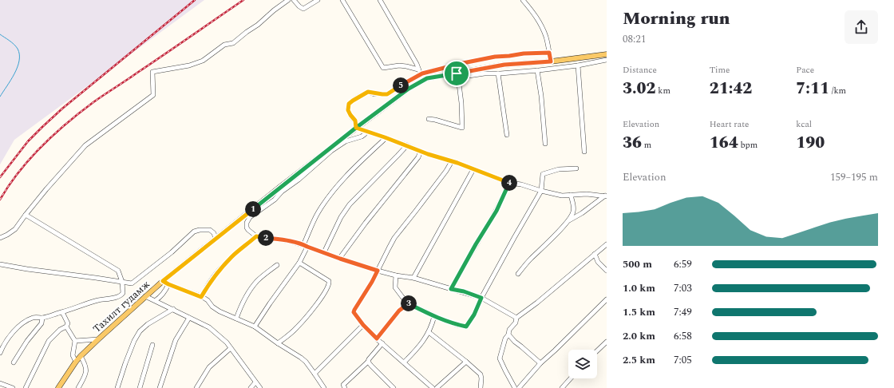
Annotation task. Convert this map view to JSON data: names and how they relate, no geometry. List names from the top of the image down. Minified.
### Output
{"streets":{"main road":["Тахилт гудамж"]},"page":{"heading":["Morning run","08:21"],"stats":[["Distance","3.02 km"],["Time","21:42"],["Pace","7:11 /km"],["Elevation","36 m"],["Heart rate","164 bpm"],["kcal","190"]],"pins":["5","4","1","2","3"],"chart":["Elevation","159–195 m"],"list":[{"name":"500 m","note":"6:59"},{"name":"1.0 km","note":"7:03"},{"name":"1.5 km","note":"7:49"},{"name":"2.0 km","note":"6:58"},{"name":"2.5 km","note":"7:05"}]}}
